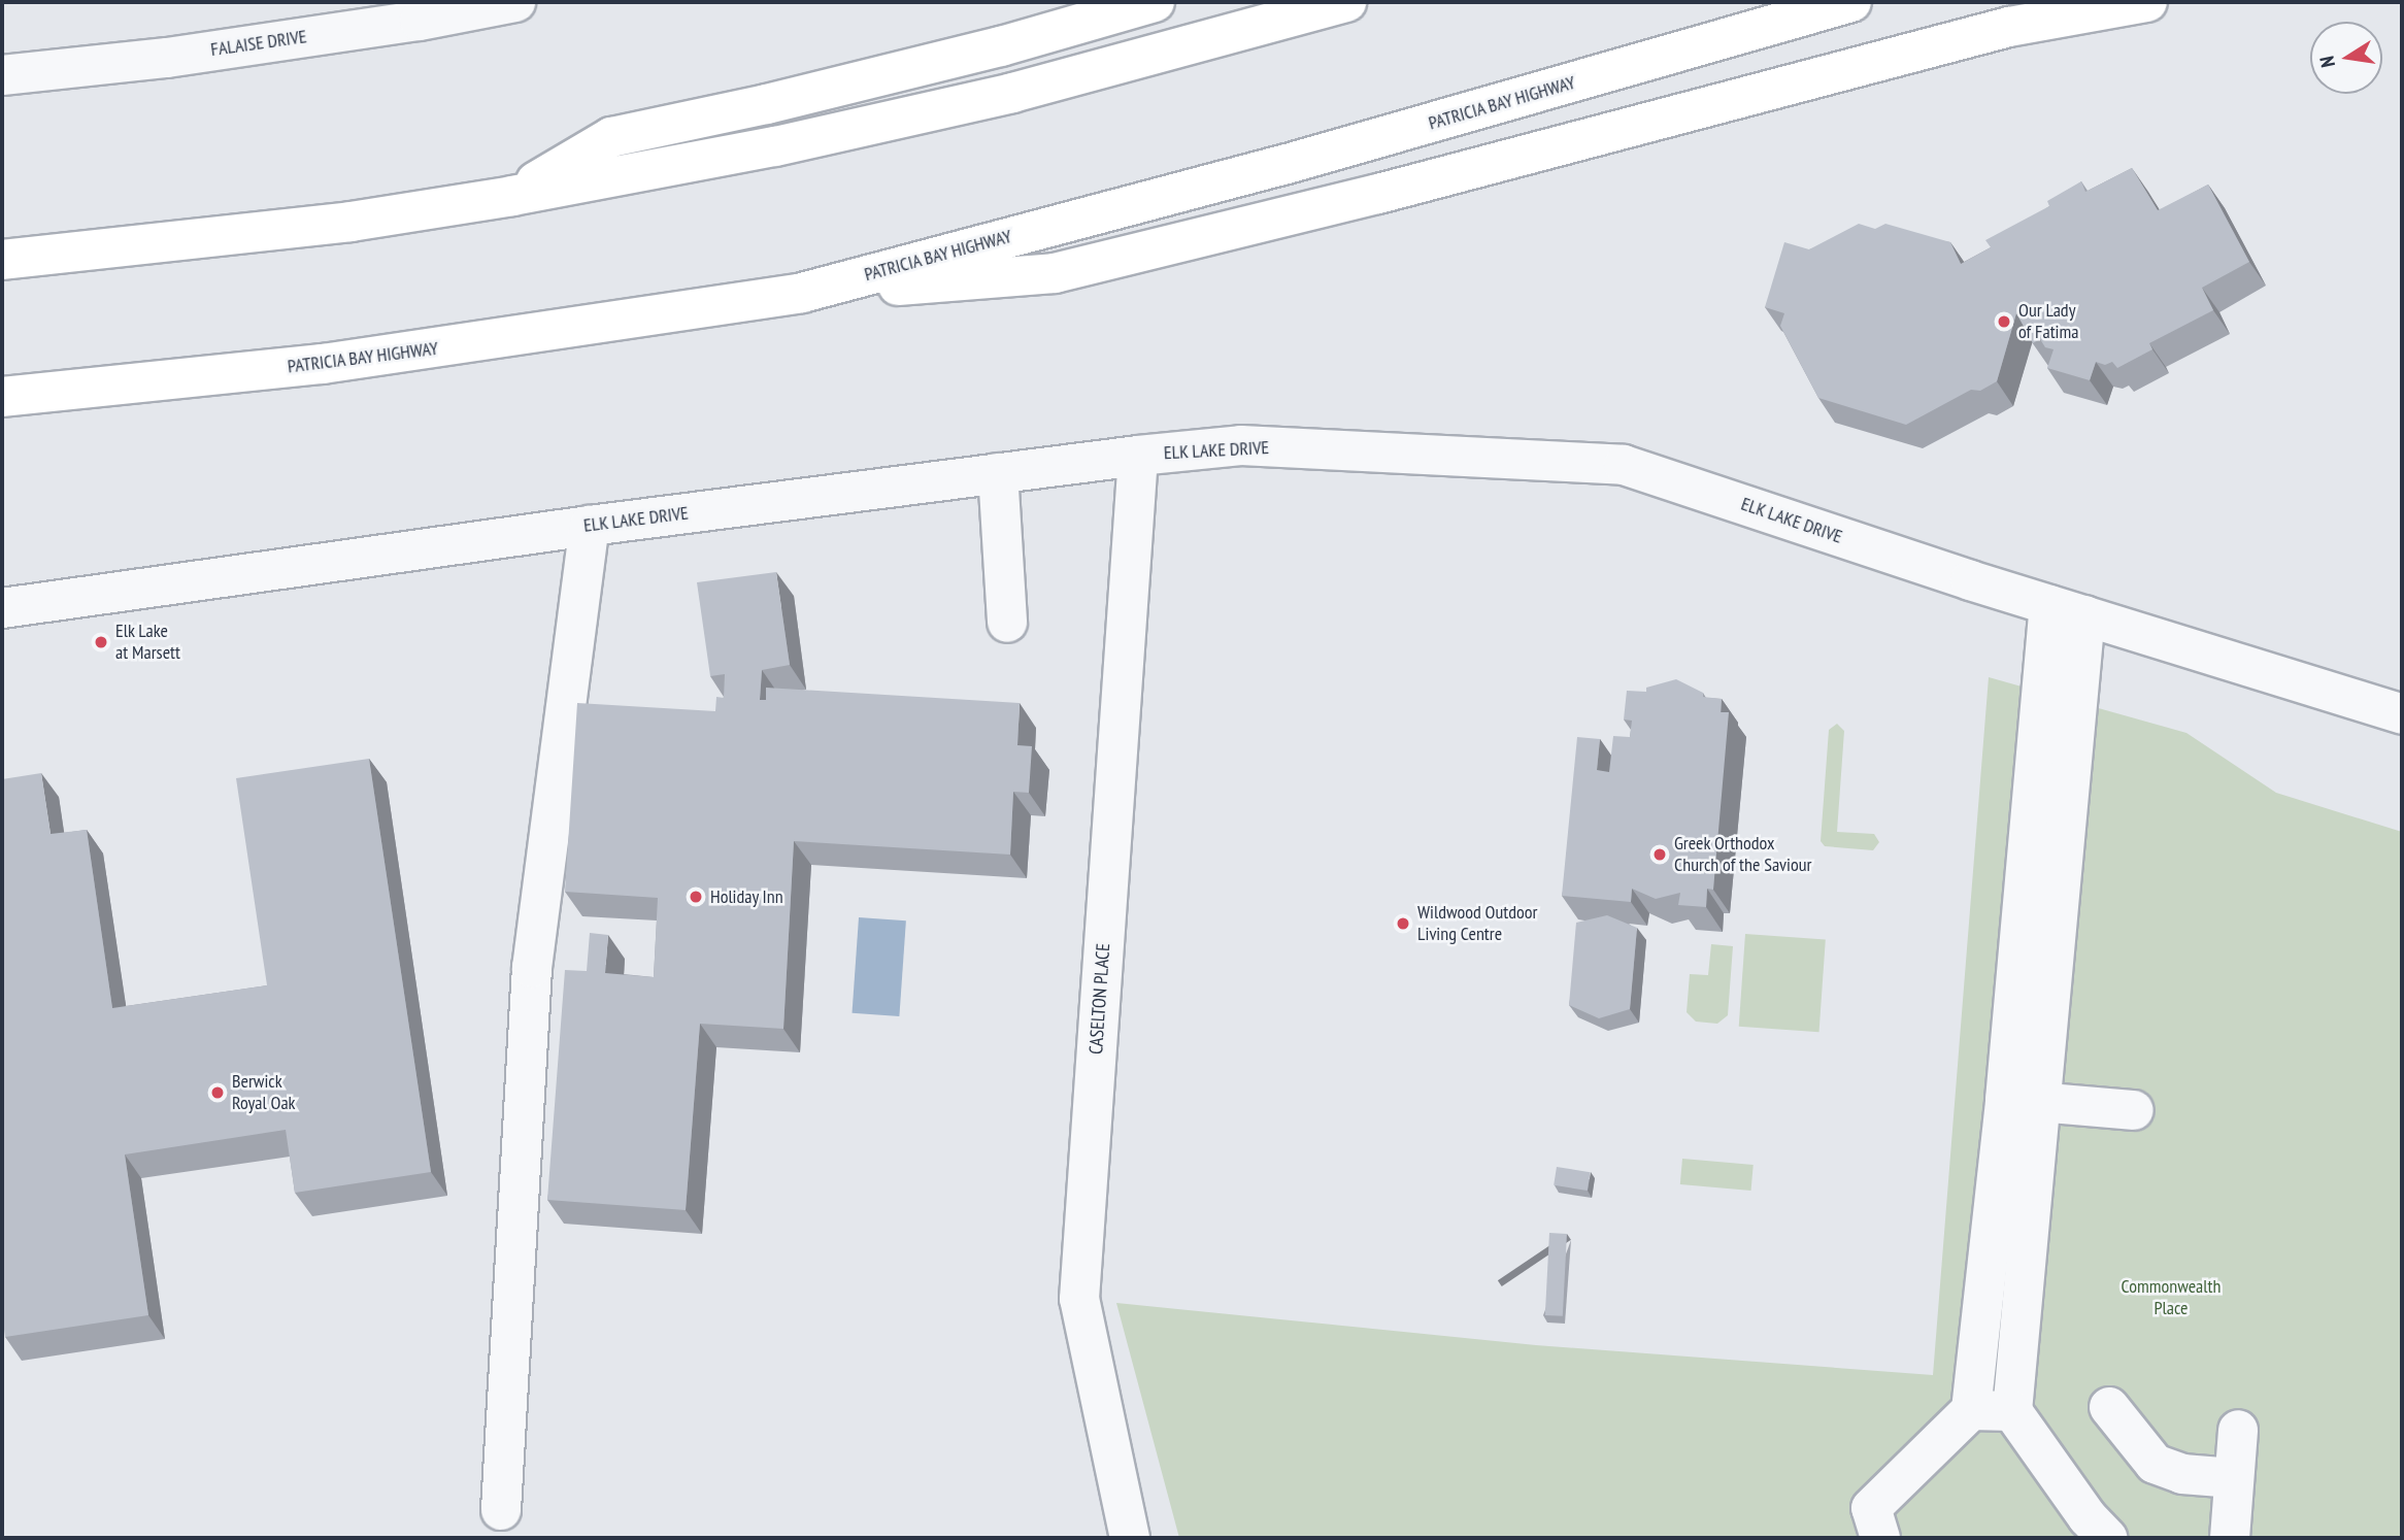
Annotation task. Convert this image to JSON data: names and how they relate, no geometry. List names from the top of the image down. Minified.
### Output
{"streets":{"highway":["PATRICIA BAY HIGHWAY"],"street":["FALAISE DRIVE","ELK LAKE DRIVE","CASELTON PLACE"]},"crossings":[["ELK LAKE DRIVE","CASELTON PLACE"]],"parks":["Commonwealth Place"],"places":["Our Lady of Fatima","Elk Lake at Marsett","Greek Orthodox Church of the Saviour","Holiday Inn","Wildwood Outdoor Living Centre","Berwick Royal Oak"],"north":"left"}
